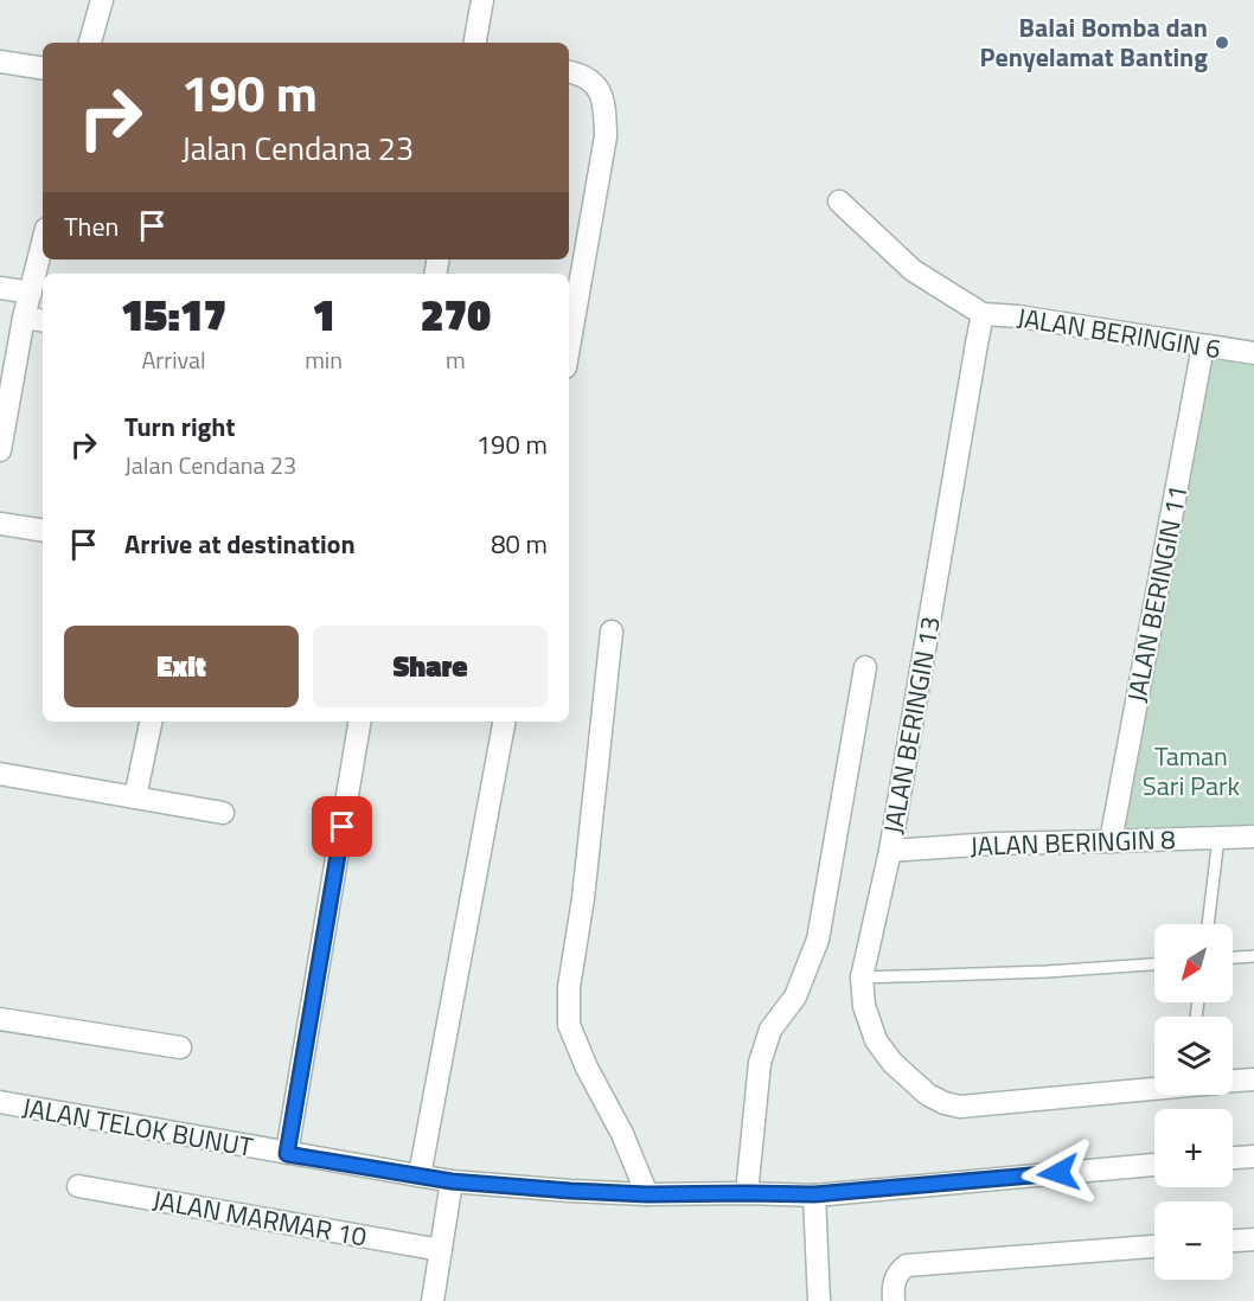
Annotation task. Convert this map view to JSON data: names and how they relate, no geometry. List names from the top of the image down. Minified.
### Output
{"streets":{"street":["JALAN BERINGIN 6","JALAN BERINGIN 11","JALAN BERINGIN 13","JALAN BERINGIN 8","JALAN TELOK BUNUT","JALAN MARMAR 10"]},"crossings":[["JALAN BERINGIN 6","JALAN BERINGIN 11"],["JALAN BERINGIN 6","JALAN BERINGIN 13"],["JALAN BERINGIN 11","JALAN BERINGIN 8"],["JALAN BERINGIN 13","JALAN BERINGIN 8"]],"parks":["Taman Sari Park"],"places":["Balai Bomba dan Penyelamat Banting"],"north":"bottom left","page":{"turn":["190 m","Jalan Cendana 23"],"then":"Then","eta":["15:17","Arrival","1","min","270","m"],"list":[{"name":"Turn right","note":"Jalan Cendana 23","value":"190 m"},{"name":"Arrive at destination","value":"80 m"}],"buttons":["Exit","Share"],"map_buttons":["+","−"]}}
